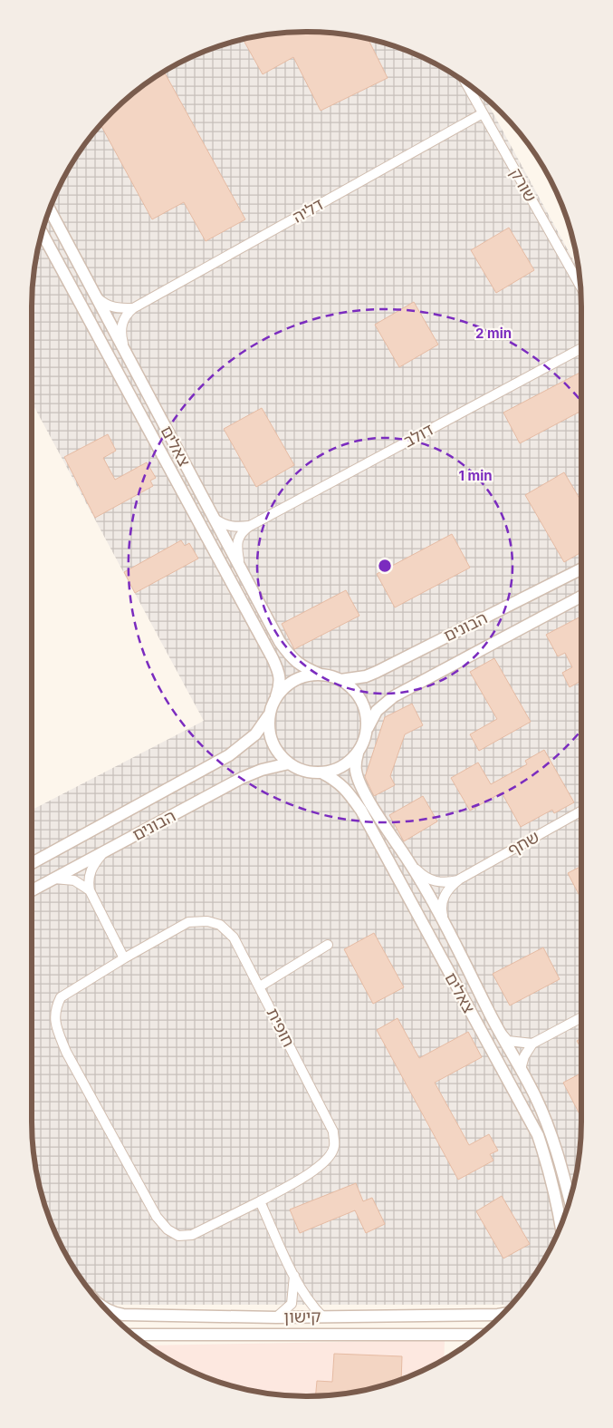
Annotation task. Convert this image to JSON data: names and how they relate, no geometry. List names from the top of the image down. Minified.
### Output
{"streets":{"street":["שורק","דליה","דולב","צאלים","הבונים","שחף","חופית","קישון"]},"crossings":[["שורק","דליה"],["דליה","צאלים"],["דולב","צאלים"],["צאלים","הבונים"],["צאלים","שחף"]],"rings":["2 min","1 min"]}
